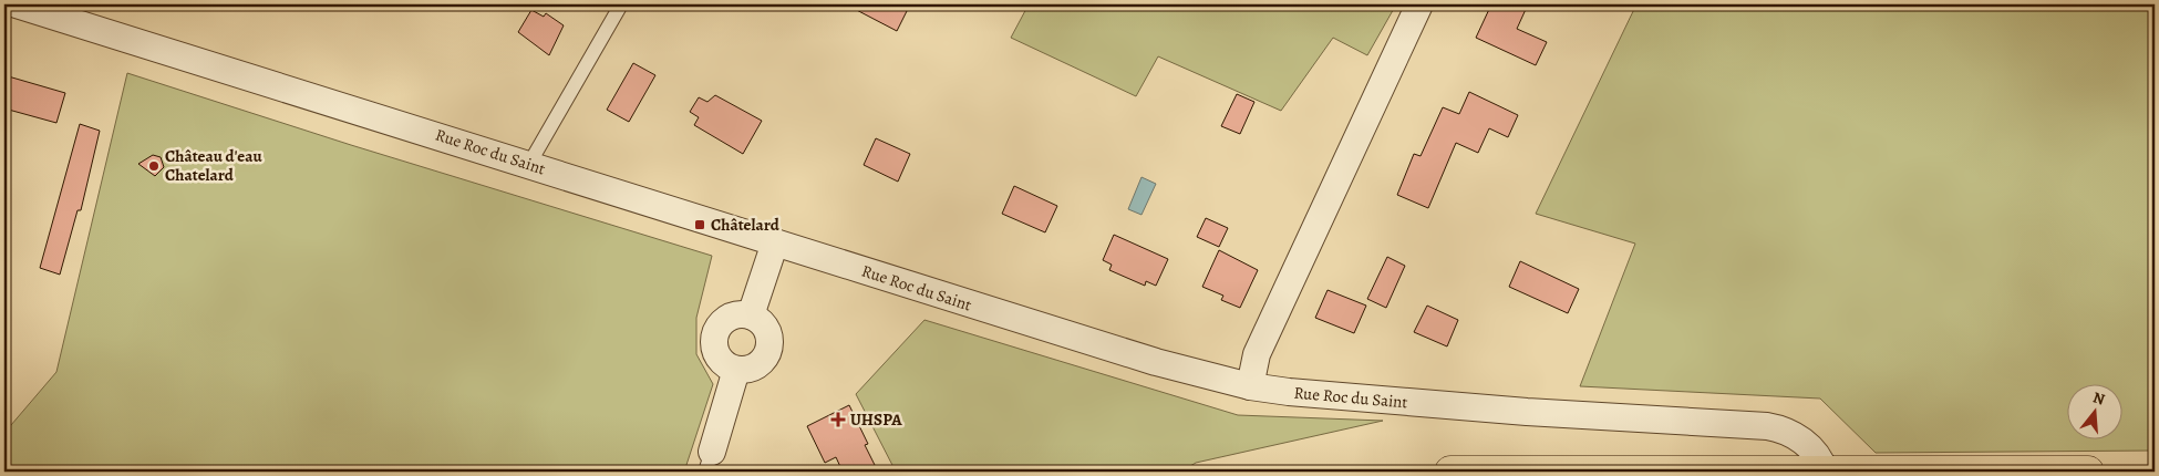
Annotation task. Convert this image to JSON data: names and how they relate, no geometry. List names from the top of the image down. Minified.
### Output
{"streets":{"street":["Rue Roc du Saint"]},"places":{"other":["Château d'eau Chatelard"],"transit":["Châtelard"],"health":["UHSPA"]},"north":"top"}
